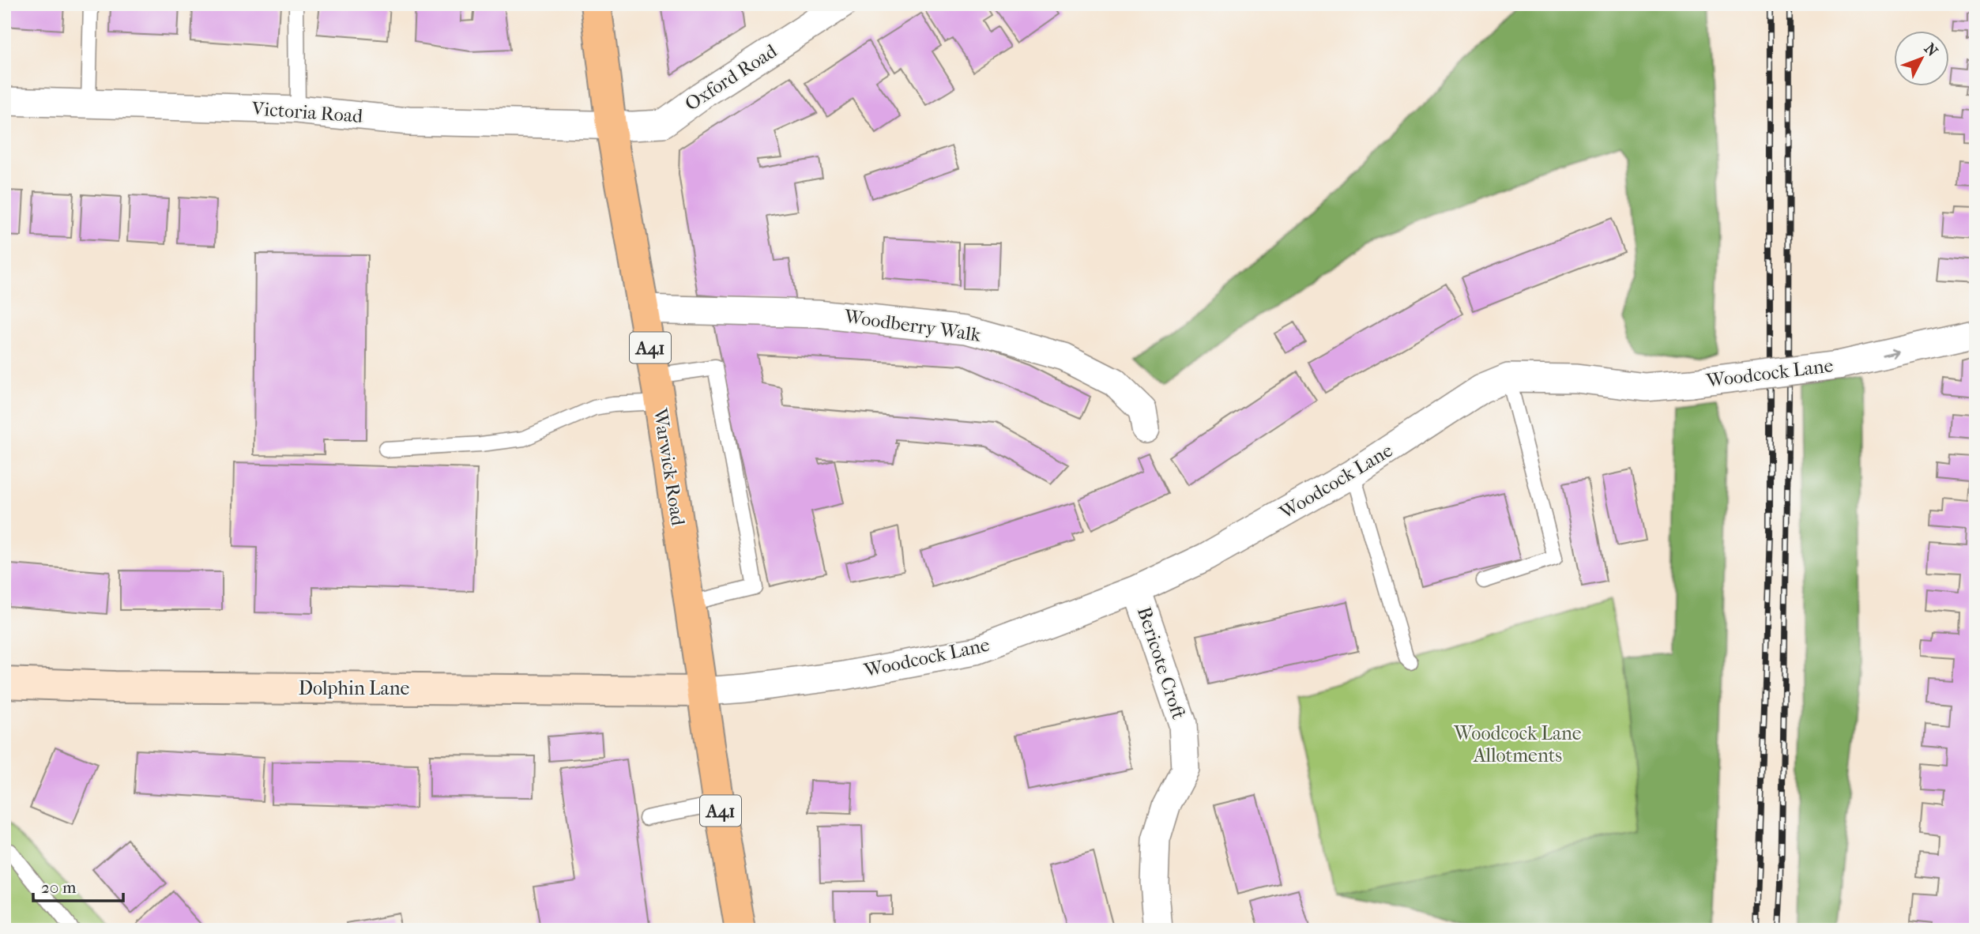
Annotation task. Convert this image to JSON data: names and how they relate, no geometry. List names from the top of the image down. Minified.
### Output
{"streets":{"highway":["A41","Warwick Road"],"street":["Oxford Road","Victoria Road","Woodberry Walk","Woodcock Lane","Bericote Croft","Dolphin Lane"]},"crossings":[["Oxford Road","Victoria Road"],["Oxford Road","Warwick Road"],["Victoria Road","Warwick Road"],["Woodberry Walk","Warwick Road"],["Woodcock Lane","Warwick Road"],["Woodcock Lane","Bericote Croft"],["Woodcock Lane","Dolphin Lane"],["Warwick Road","Dolphin Lane"]],"parks":["Woodcock Lane Allotments"],"scale_bar":"20 m","north":"top right"}
